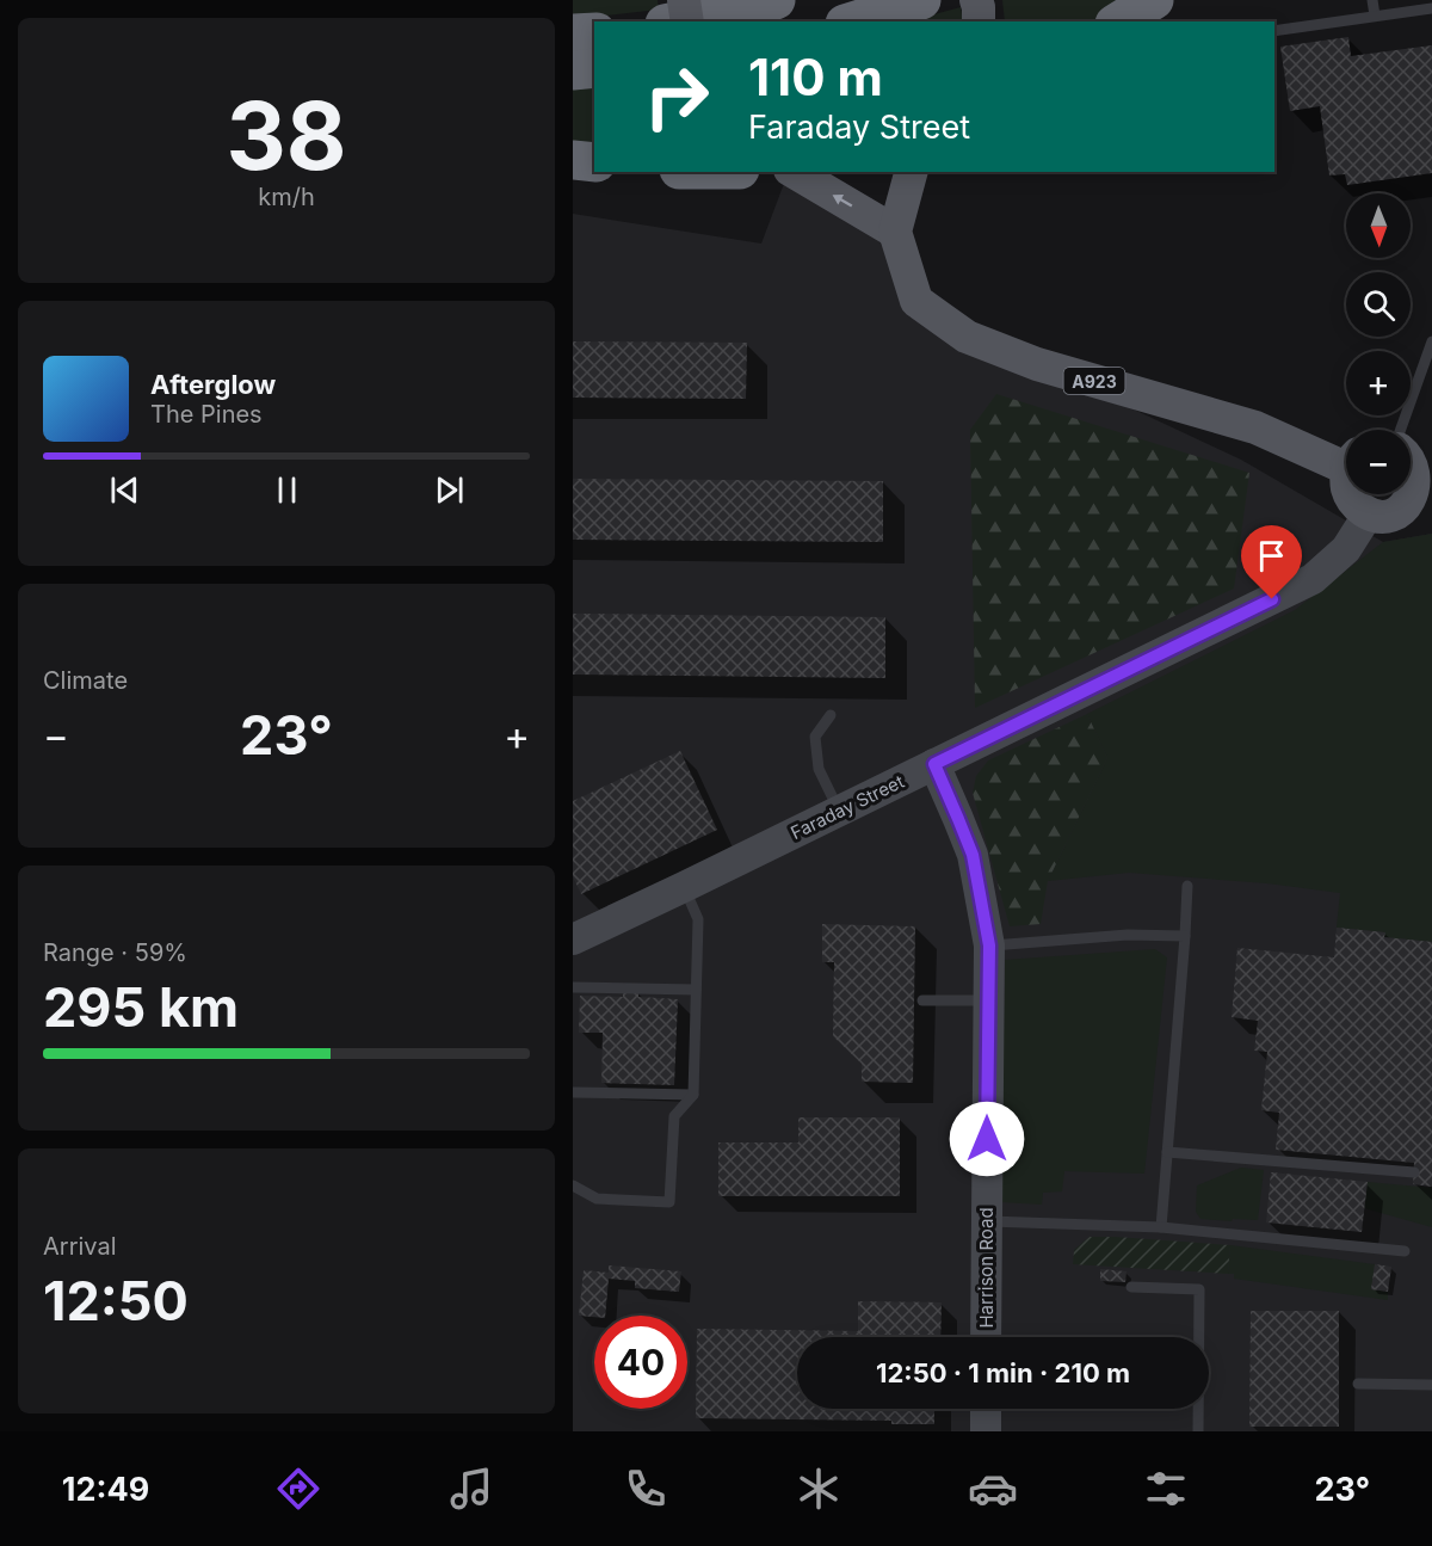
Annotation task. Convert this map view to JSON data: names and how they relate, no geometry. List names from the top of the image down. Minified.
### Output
{"streets":{"main road":["A923"],"street":["Faraday Street","Harrison Road"]},"crossings":[["A923","Faraday Street"],["Faraday Street","Harrison Road"]],"north":"bottom","page":{"tile":[["38","km/h"],"Climate",["Range · 59%","295 km"],["Arrival","12:50"]],"turn":["110 m","Faraday Street"],"map_buttons":["+","−"],"song":["Afterglow","The Pines"],"heat":["−","23°","+"],"limit":"40","trip":"12:50 · 1 min · 210 m","tabs":["12:49","23°"]}}
